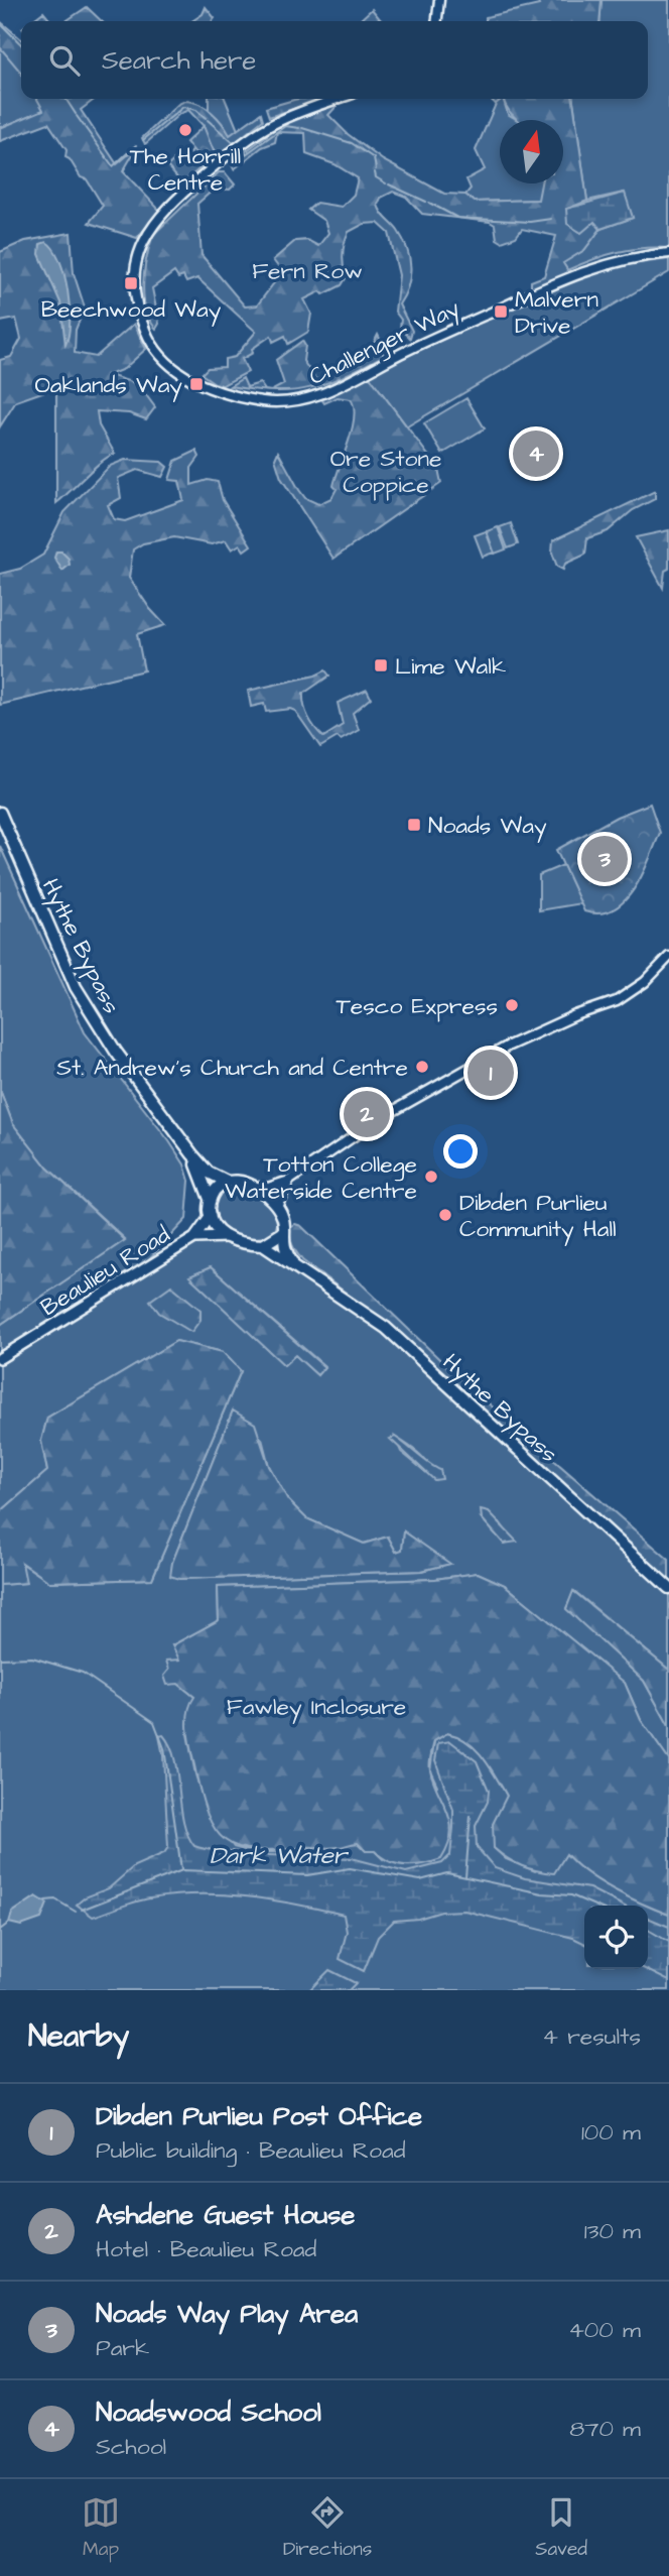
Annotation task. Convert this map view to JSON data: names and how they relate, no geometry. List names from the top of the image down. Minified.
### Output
{"streets":{"main road":["Hythe Bypass","Beaulieu Road"],"street":["Challenger Way"]},"crossings":[["Hythe Bypass","Beaulieu Road"]],"water":["Dark Water"],"parks":["Fern Row","Ore Stone Coppice","Fawley Inclosure"],"places":{"other":["The Horrill Centre","Tesco Express","St. Andrew's Church and Centre","Totton College Waterside Centre","Dibden Purlieu Community Hall"],"transit":["Beechwood Way","Malvern Drive","Oaklands Way","Lime Walk","Noads Way"]},"north":"top","page":{"search":"Search here","pins":["4","3","1","2"],"heading":["Nearby","4 results"],"list":[{"mark":"1","name":"Dibden Purlieu Post Office","note":"Public building · Beaulieu Road","value":"100 m"},{"mark":"2","name":"Ashdene Guest House","note":"Hotel · Beaulieu Road","value":"130 m"},{"mark":"3","name":"Noads Way Play Area","note":"Park","value":"400 m"},{"mark":"4","name":"Noadswood School","note":"School","value":"870 m"}],"nav":["Map","Directions","Saved"]}}
